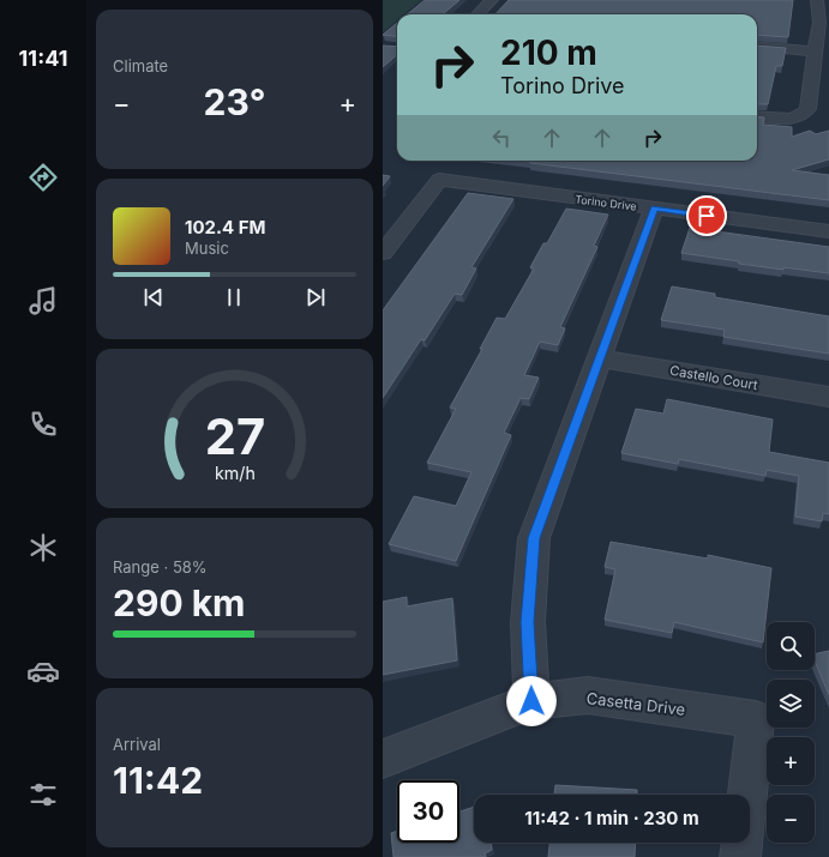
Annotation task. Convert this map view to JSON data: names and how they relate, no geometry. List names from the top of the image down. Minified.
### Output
{"streets":{"street":["Torino Drive","Castello Court","Casetta Drive"]},"page":{"tabs":"11:41","tile":["Climate",["Range · 58%","290 km"],["Arrival","11:42"]],"turn":["210 m","Torino Drive"],"heat":["−","23°","+"],"song":["102.4 FM","Music"],"map_buttons":["+","−"],"limit":"30","trip":"11:42 · 1 min · 230 m","gauge":["27","km/h"]}}
